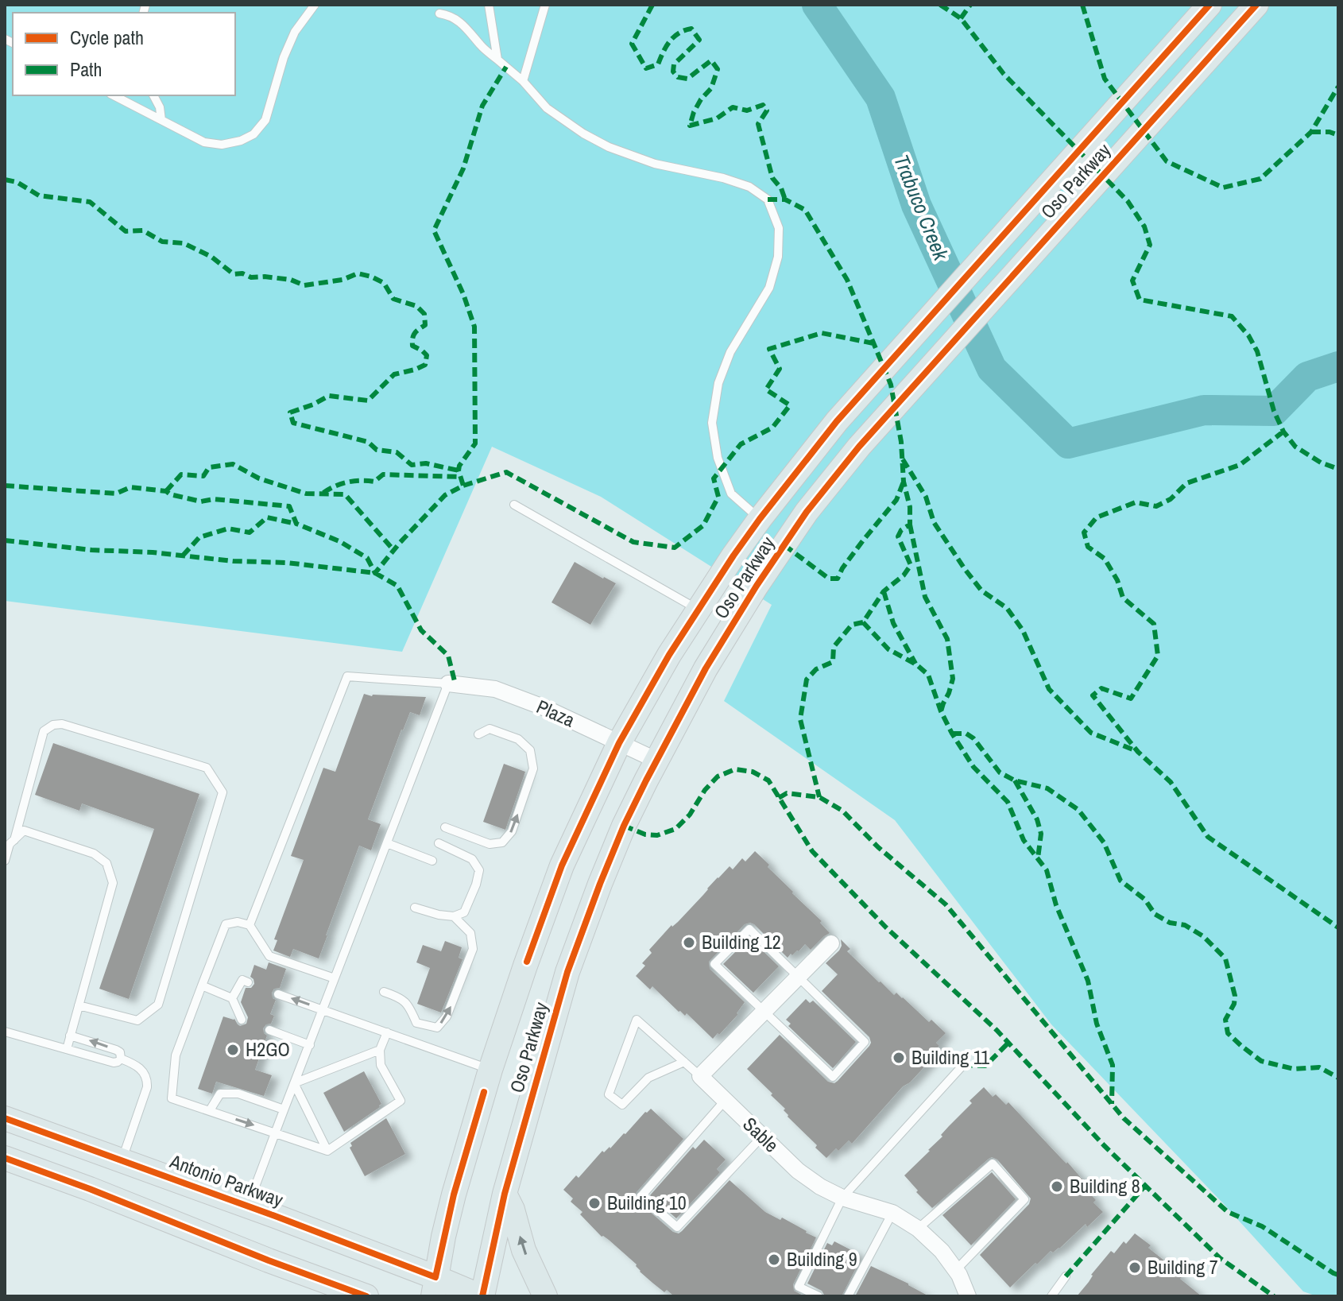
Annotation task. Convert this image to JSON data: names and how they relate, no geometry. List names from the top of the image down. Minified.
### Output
{"streets":{"main road":["Oso Parkway","Antonio Parkway"],"street":["Plaza","Sable"]},"crossings":[["Oso Parkway","Plaza"],["Oso Parkway","Antonio Parkway"]],"water":["Trabuco Creek"],"places":["Building 12","H2GO","Building 11","Building 8","Building 10","Building 9","Building 7"],"legend":["Cycle path","Path"]}
